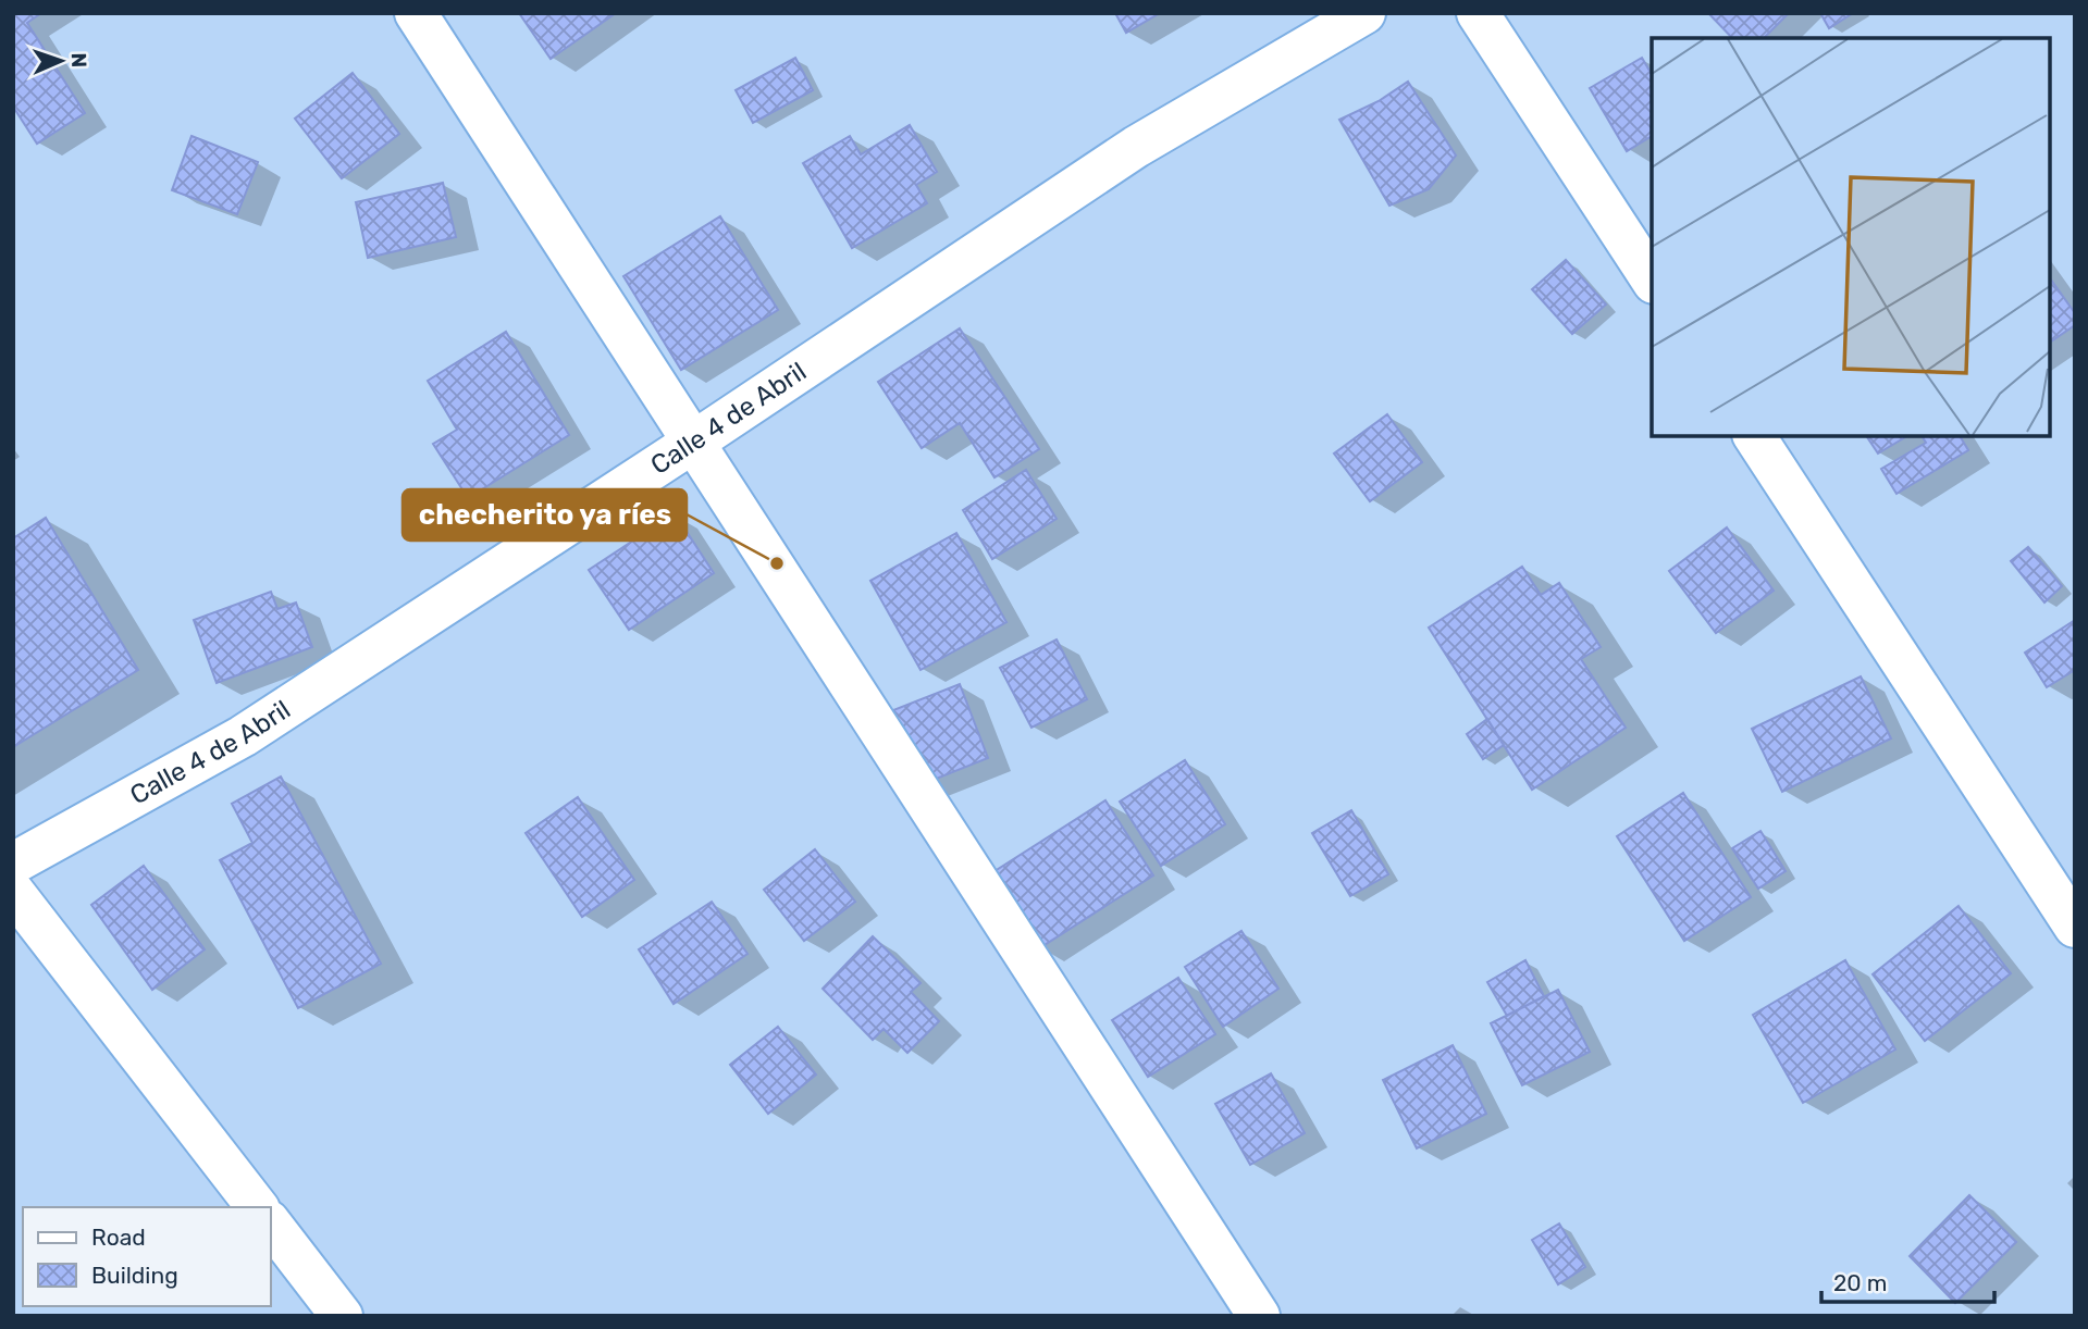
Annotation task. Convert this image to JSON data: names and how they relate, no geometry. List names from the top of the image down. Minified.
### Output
{"streets":{"street":["Calle 4 de Abril"]},"places":["checherito ya ríes"],"legend":["Road","Building"],"scale_bar":"20 m","north":"right"}
